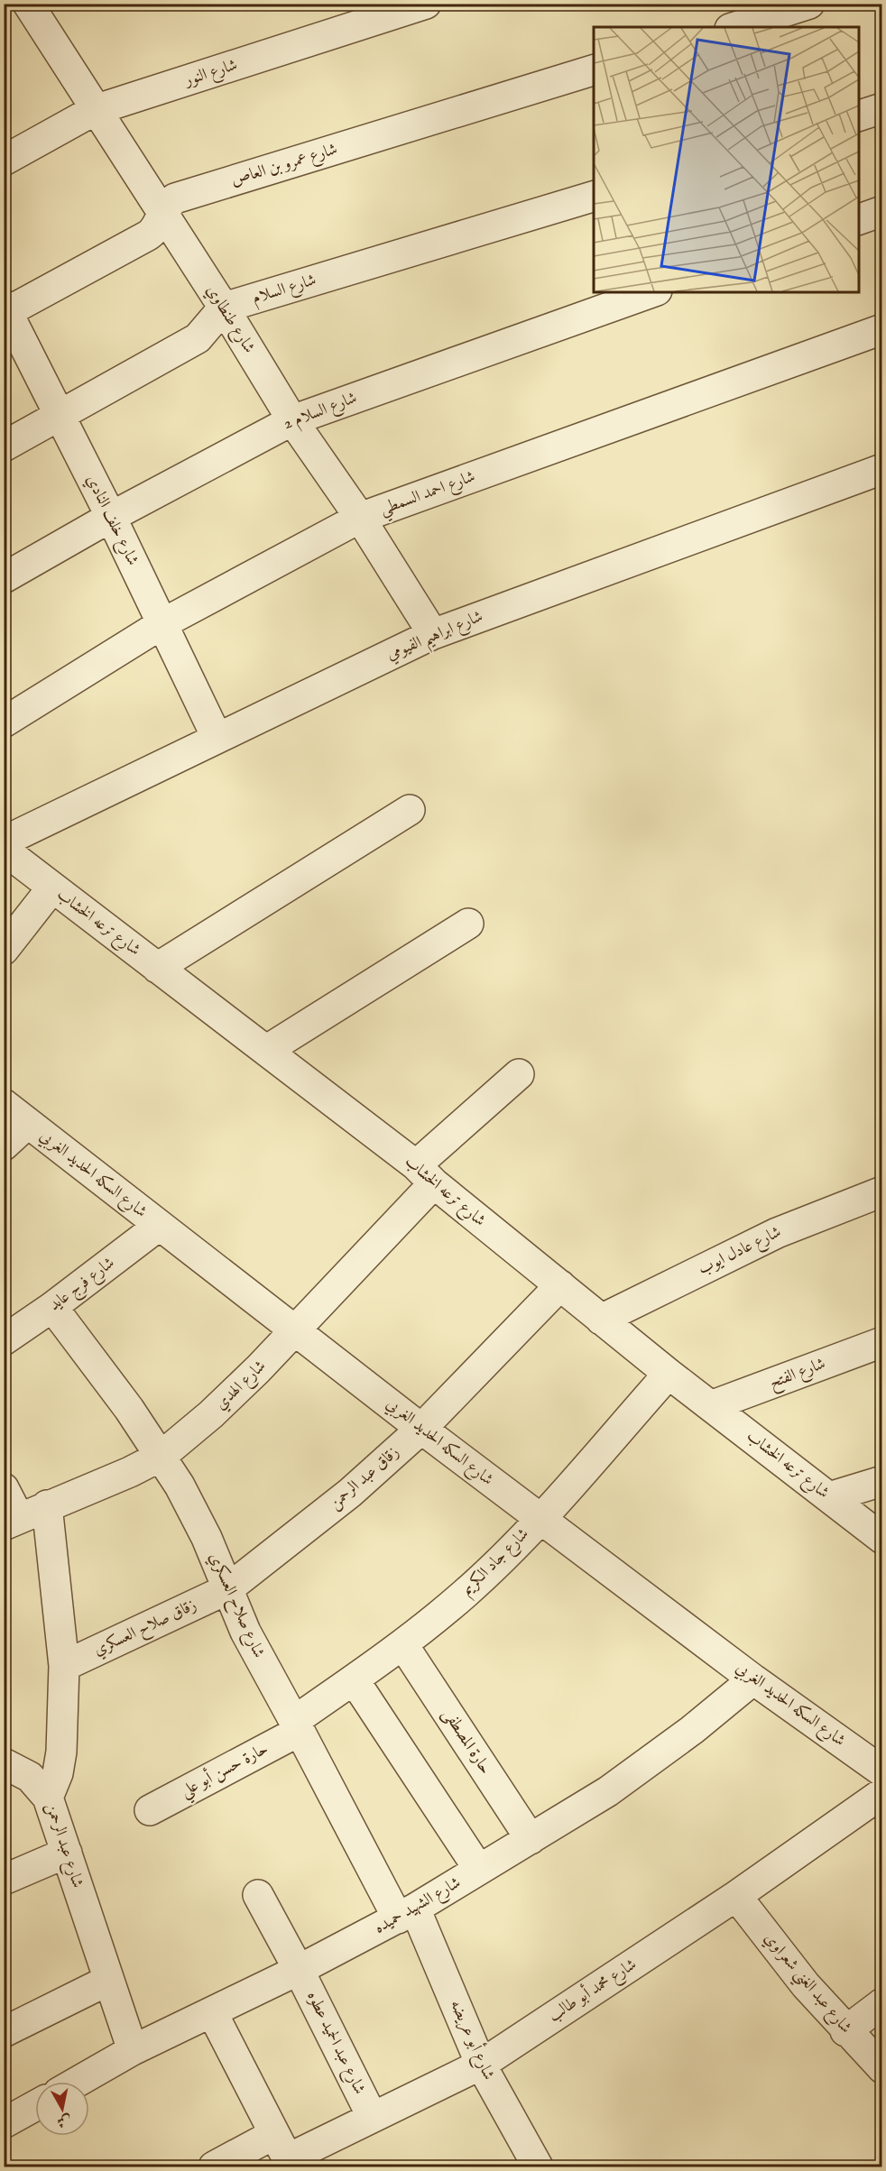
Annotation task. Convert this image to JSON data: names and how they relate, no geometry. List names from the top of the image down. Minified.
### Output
{"streets":{"street":["شارع النور","شارع عمرو بن العاص","شارع السلام","شارع طنطاوي","شارع السلام 2","شارع احمد السمطي","شارع خلف النادي","شارع ابراهيم الفيومي","شارع ترعه الخشاب","شارع السكه الحديد الغربي","شارع عادل ايوب","شارع فرج عايد","شارع الفتح","شارع الهدي","زقاق عبد الرحمن","شارع جاد الكريم","شارع صلاح العسكري","زقاق صلاح العسكري","حارة المصطفى","حارة حسن أبو علي","شارع عبد الرحمن","شارع الشهيد حميده","شارع عبد الغني شعراوي","شارع محمد أبو طالب","شارع أبو عريضه","شارع عبد الحميد عطوه"]},"crossings":[["شارع النور","شارع طنطاوي"],["شارع عمرو بن العاص","شارع طنطاوي"],["شارع عمرو بن العاص","شارع خلف النادي"],["شارع السلام","شارع طنطاوي"],["شارع طنطاوي","شارع السلام 2"],["شارع طنطاوي","شارع احمد السمطي"],["شارع طنطاوي","شارع ابراهيم الفيومي"],["شارع السلام 2","شارع خلف النادي"],["شارع احمد السمطي","شارع خلف النادي"],["شارع خلف النادي","شارع ابراهيم الفيومي"],["شارع ترعه الخشاب","شارع عادل ايوب"],["شارع ترعه الخشاب","شارع الفتح"],["شارع ترعه الخشاب","شارع الهدي"],["شارع ترعه الخشاب","زقاق عبد الرحمن"],["شارع ترعه الخشاب","شارع جاد الكريم"],["شارع السكه الحديد الغربي","شارع فرج عايد"],["شارع السكه الحديد الغربي","شارع الهدي"],["شارع السكه الحديد الغربي","زقاق عبد الرحمن"],["شارع السكه الحديد الغربي","شارع جاد الكريم"],["شارع السكه الحديد الغربي","شارع الشهيد حميده"],["شارع فرج عايد","شارع صلاح العسكري"],["شارع الهدي","شارع صلاح العسكري"],["شارع الهدي","شارع عبد الرحمن"],["زقاق عبد الرحمن","شارع صلاح العسكري"],["زقاق عبد الرحمن","زقاق صلاح العسكري"],["شارع جاد الكريم","شارع صلاح العسكري"],["شارع جاد الكريم","حارة المصطفى"],["شارع جاد الكريم","حارة حسن أبو علي"],["شارع صلاح العسكري","زقاق صلاح العسكري"],["شارع صلاح العسكري","حارة حسن أبو علي"],["شارع صلاح العسكري","شارع الشهيد حميده"],["شارع صلاح العسكري","شارع أبو عريضه"],["زقاق صلاح العسكري","شارع عبد الرحمن"],["حارة المصطفى","شارع الشهيد حميده"],["شارع عبد الرحمن","شارع الشهيد حميده"],["شارع الشهيد حميده","شارع أبو عريضه"],["شارع الشهيد حميده","شارع عبد الحميد عطوه"],["شارع عبد الغني شعراوي","شارع محمد أبو طالب"],["شارع محمد أبو طالب","شارع أبو عريضه"],["شارع محمد أبو طالب","شارع عبد الحميد عطوه"]],"north":"bottom"}
